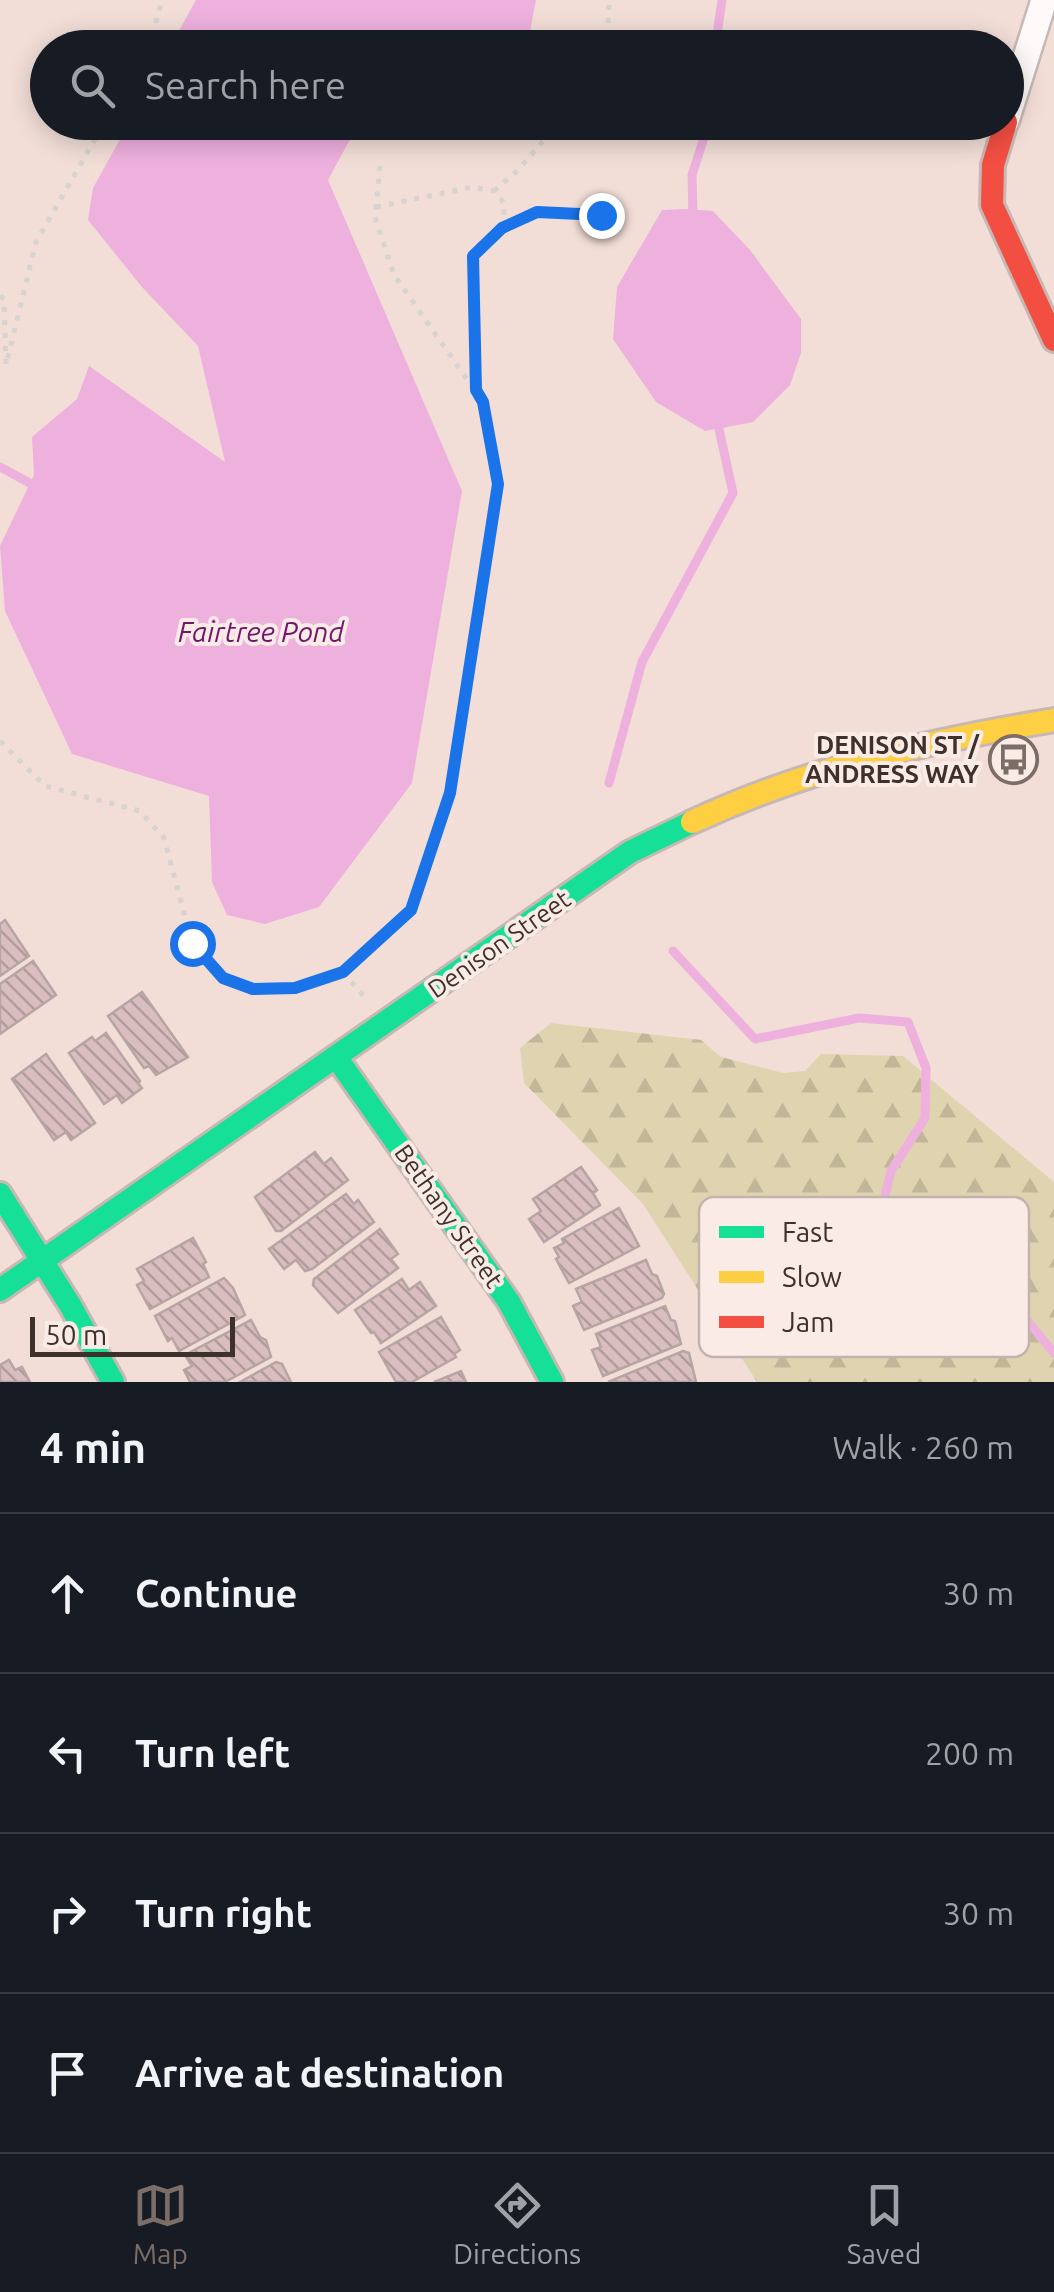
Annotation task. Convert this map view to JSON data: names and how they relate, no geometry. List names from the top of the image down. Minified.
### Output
{"streets":{"street":["Denison Street","Bethany Street"]},"crossings":[["Denison Street","Bethany Street"]],"water":["Fairtree Pond"],"places":{"bus stop":["DENISON ST / ANDRESS WAY"]},"legend":["Fast","Slow","Jam"],"scale_bar":"50 m","page":{"search":"Search here","scale":"50 m","heading":["4 min","Walk · 260 m"],"list":[["Continue","30 m"],["Turn left","200 m"],["Turn right","30 m"],"Arrive at destination"],"nav":["Map","Directions","Saved"]}}
